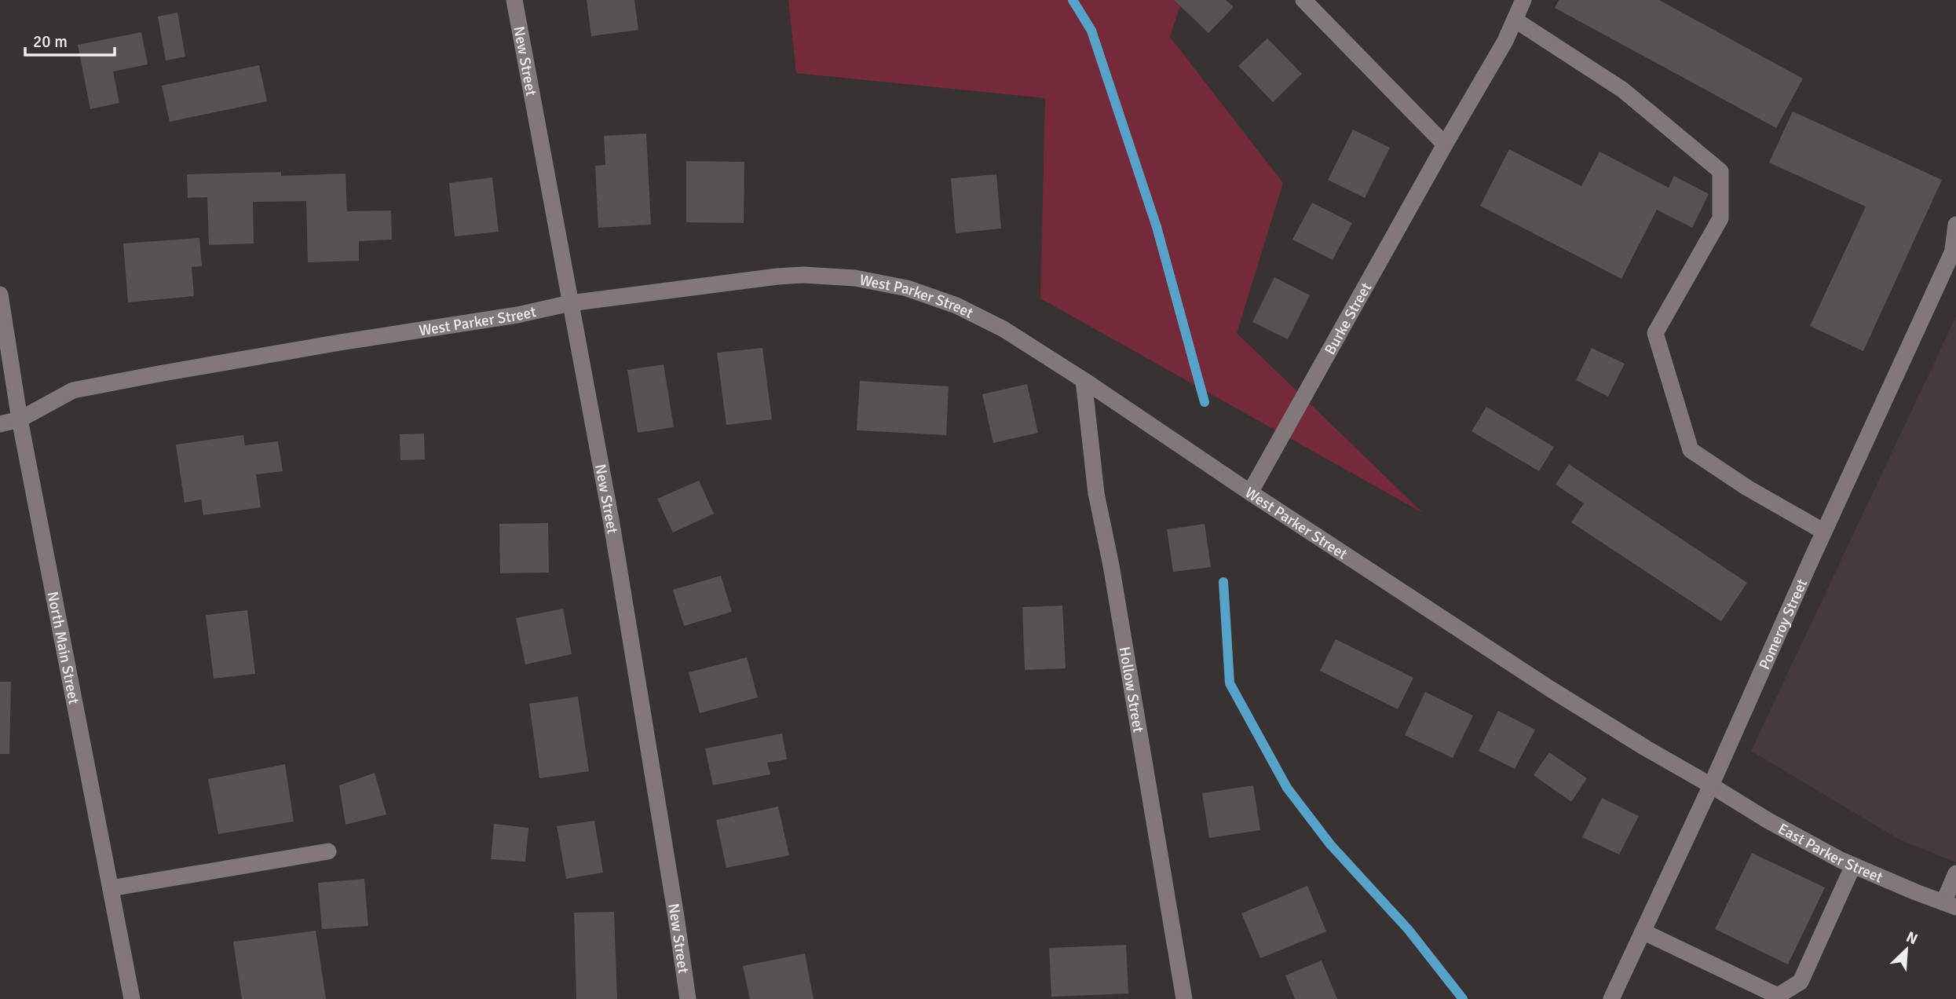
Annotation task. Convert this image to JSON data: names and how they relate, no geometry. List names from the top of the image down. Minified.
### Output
{"streets":{"street":["New Street","West Parker Street","Burke Street","Pomeroy Street","North Main Street","Hollow Street","East Parker Street"]},"crossings":[["New Street","West Parker Street"],["West Parker Street","Burke Street"],["West Parker Street","Pomeroy Street"],["West Parker Street","North Main Street"],["West Parker Street","Hollow Street"],["West Parker Street","East Parker Street"],["Pomeroy Street","East Parker Street"]],"scale_bar":"20 m","north":"top right"}
